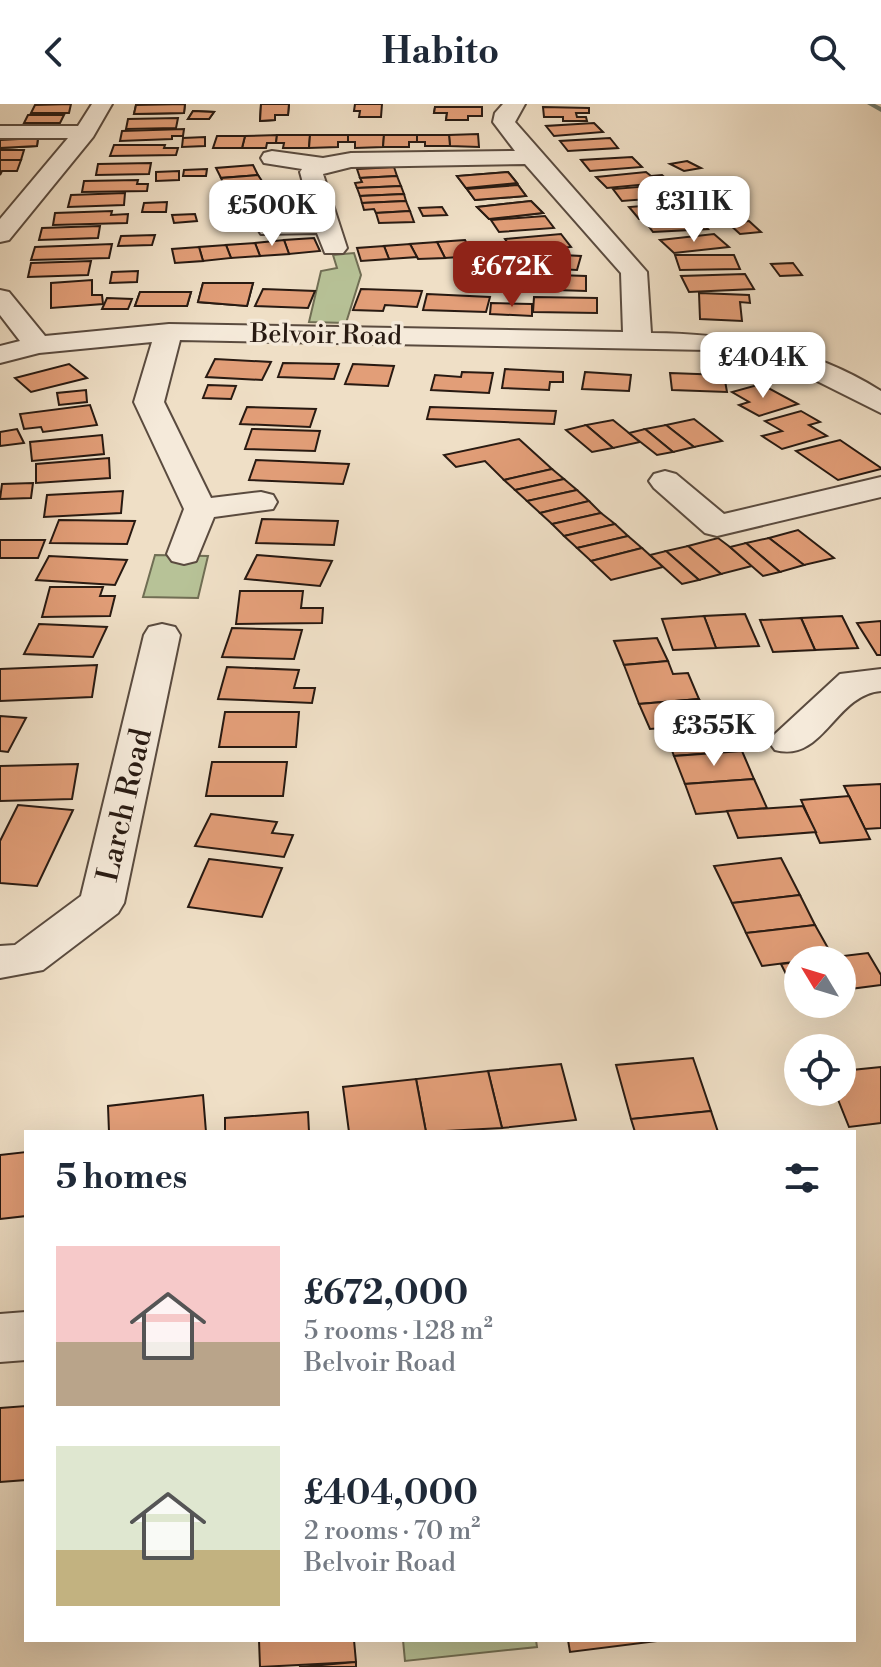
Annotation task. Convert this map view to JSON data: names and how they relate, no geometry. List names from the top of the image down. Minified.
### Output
{"streets":{"street":["Belvoir Road","Larch Road"]},"north":"top left","page":{"header":"Habito","price":["£311K","£500K","£672K","£404K","£355K"],"heading":"5 homes","list":[{"name":"£672,000","note":"5 rooms · 128 m² · Belvoir Road"},{"name":"£404,000","note":"2 rooms · 70 m² · Belvoir Road"}]}}
